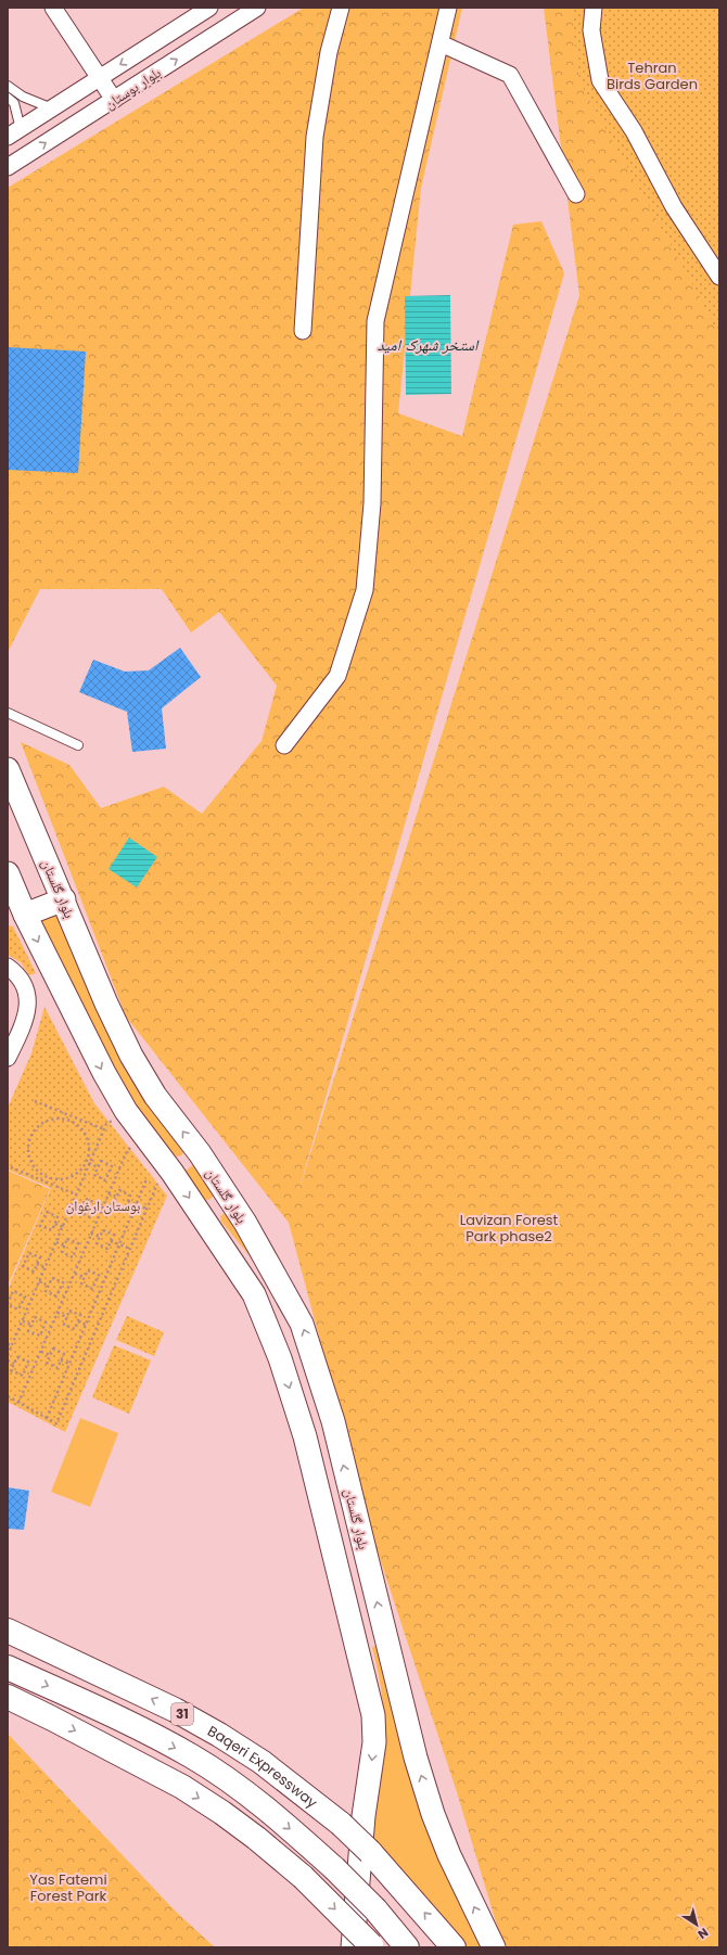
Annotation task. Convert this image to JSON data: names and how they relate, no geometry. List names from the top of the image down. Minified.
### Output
{"streets":{"highway":["31","Baqeri Expressway"],"main road":["بلوار گلستان"],"street":["بلوار بوستان"]},"water":["استخر شهرک امید"],"parks":["Tehran Birds Garden","بوستان ارغوان","Lavizan Forest Park phase2","Yas Fatemi Forest Park"],"north":"bottom right"}
